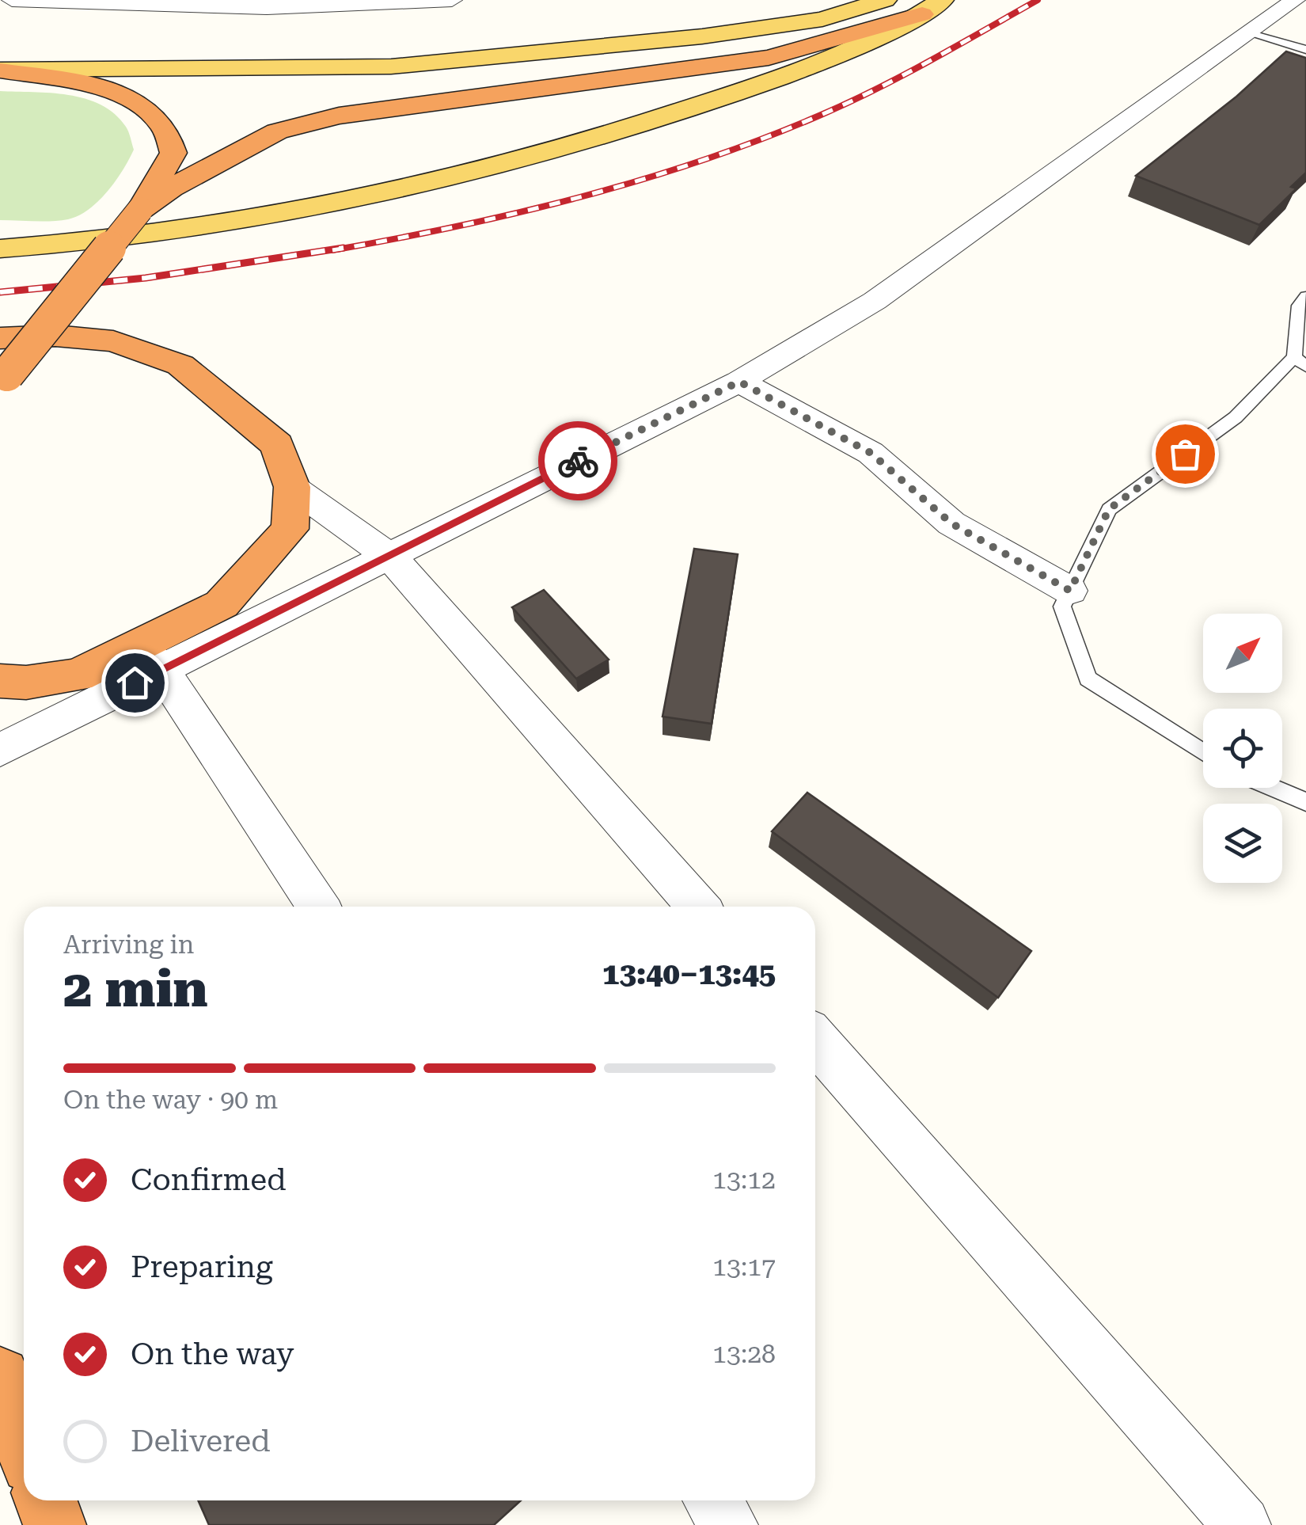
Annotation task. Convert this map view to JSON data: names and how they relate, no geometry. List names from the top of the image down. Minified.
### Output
{"north":"top right","page":{"heading":["2 min","Arriving in","13:40–13:45"],"bar":"On the way · 90 m","list":[["Confirmed","13:12"],["Preparing","13:17"],["On the way","13:28"],"Delivered"]}}
